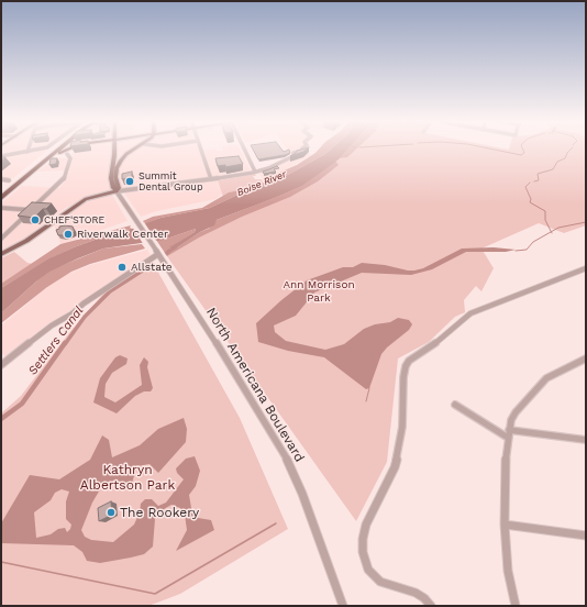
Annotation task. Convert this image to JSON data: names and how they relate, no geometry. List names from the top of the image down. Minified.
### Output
{"streets":{"street":["North Americana Boulevard"]},"water":["Boise River","Settlers Canal"],"parks":["Ann Morrison Park","Kathryn Albertson Park"],"places":["Summit Dental Group","CHEF'STORE","Riverwalk Center","Allstate","The Rookery"]}
